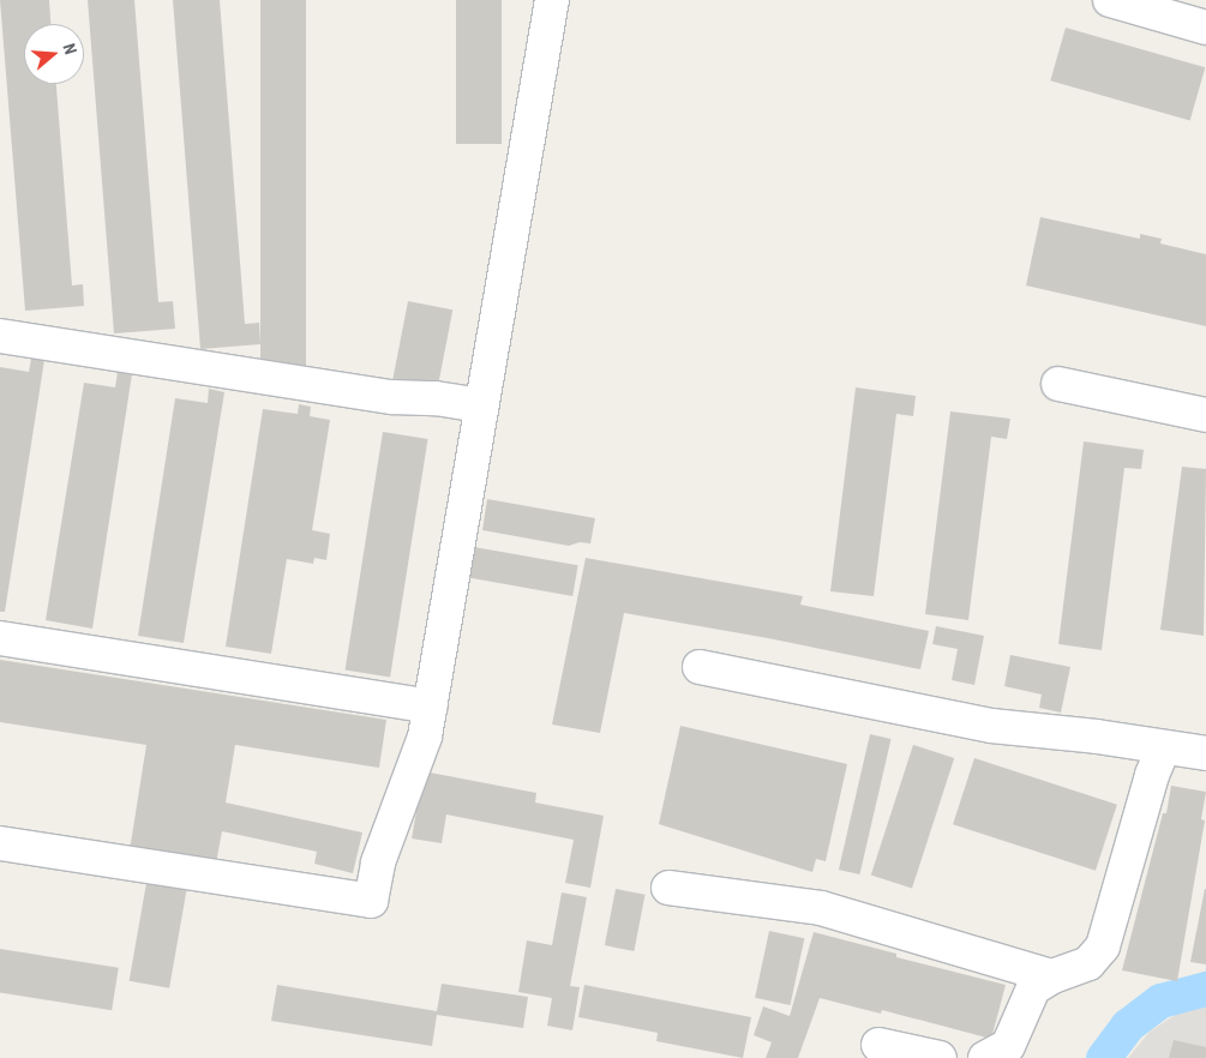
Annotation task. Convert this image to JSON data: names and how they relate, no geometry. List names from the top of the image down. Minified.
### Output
{"north":"right"}
